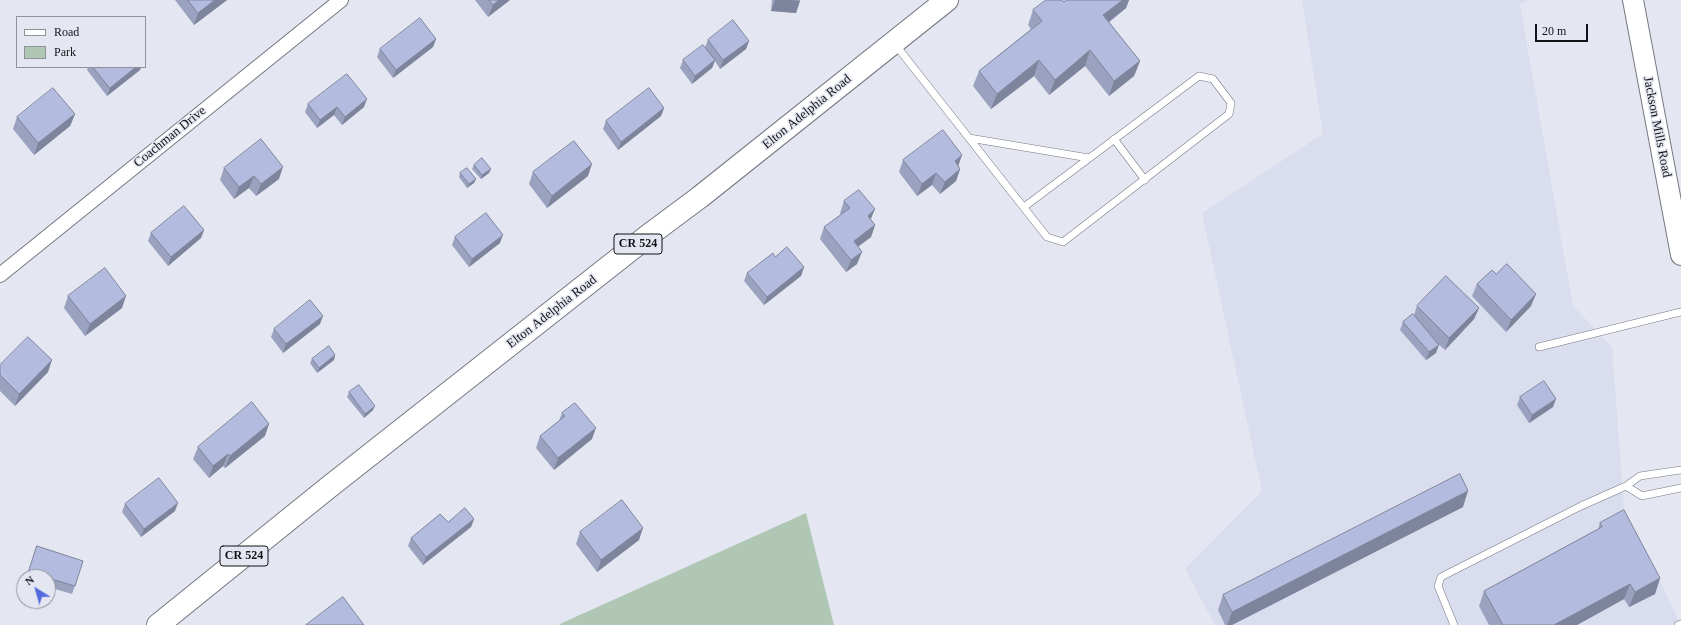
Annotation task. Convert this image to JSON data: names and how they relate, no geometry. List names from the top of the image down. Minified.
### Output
{"streets":{"main road":["Elton Adelphia Road","Jackson Mills Road","CR 524"],"street":["Coachman Drive"]},"legend":["Road","Park"],"scale_bar":"20 m","north":"top left"}
